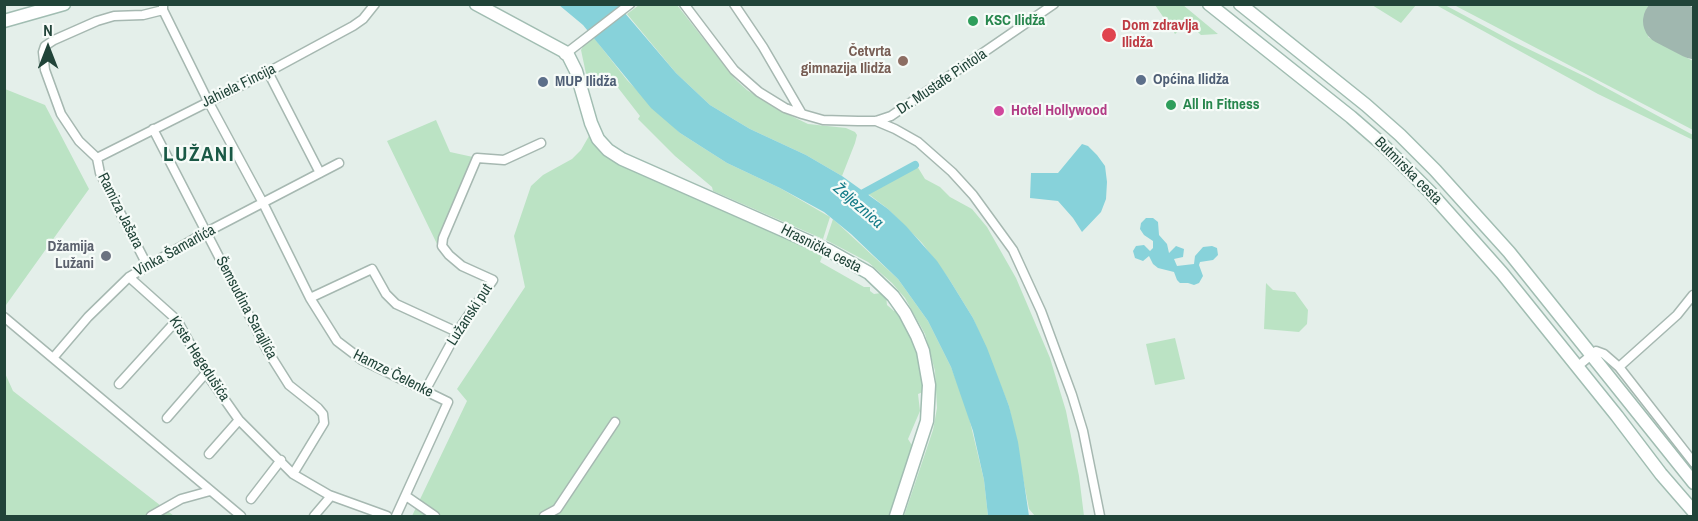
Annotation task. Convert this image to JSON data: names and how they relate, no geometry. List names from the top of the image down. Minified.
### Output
{"streets":{"main road":["Butmirska cesta","Hrasnička cesta"],"street":["Dr. Mustafe Pintola","Jahiela Fincija","Ramiza Jašara","Vinka Šamarlića","Šemsudina Sarajlića","Lužanski put","Krste Hegedušića","Hamze Čelenke"]},"crossings":[["Jahiela Fincija","Ramiza Jašara"],["Jahiela Fincija","Šemsudina Sarajlića"],["Jahiela Fincija","Hamze Čelenke"],["Ramiza Jašara","Vinka Šamarlića"],["Ramiza Jašara","Hamze Čelenke"],["Vinka Šamarlića","Šemsudina Sarajlića"],["Vinka Šamarlića","Krste Hegedušića"],["Vinka Šamarlića","Hamze Čelenke"],["Šemsudina Sarajlića","Krste Hegedušića"],["Lužanski put","Hamze Čelenke"]],"districts":["LUŽANI"],"water":["Željeznica"],"places":["KSC Ilidža","Dom zdravlja Ilidža","Četvrta gimnazija Ilidža","Općina Ilidža","MUP Ilidža","All In Fitness","Hotel Hollywood","Džamija Lužani"],"north":"top"}
